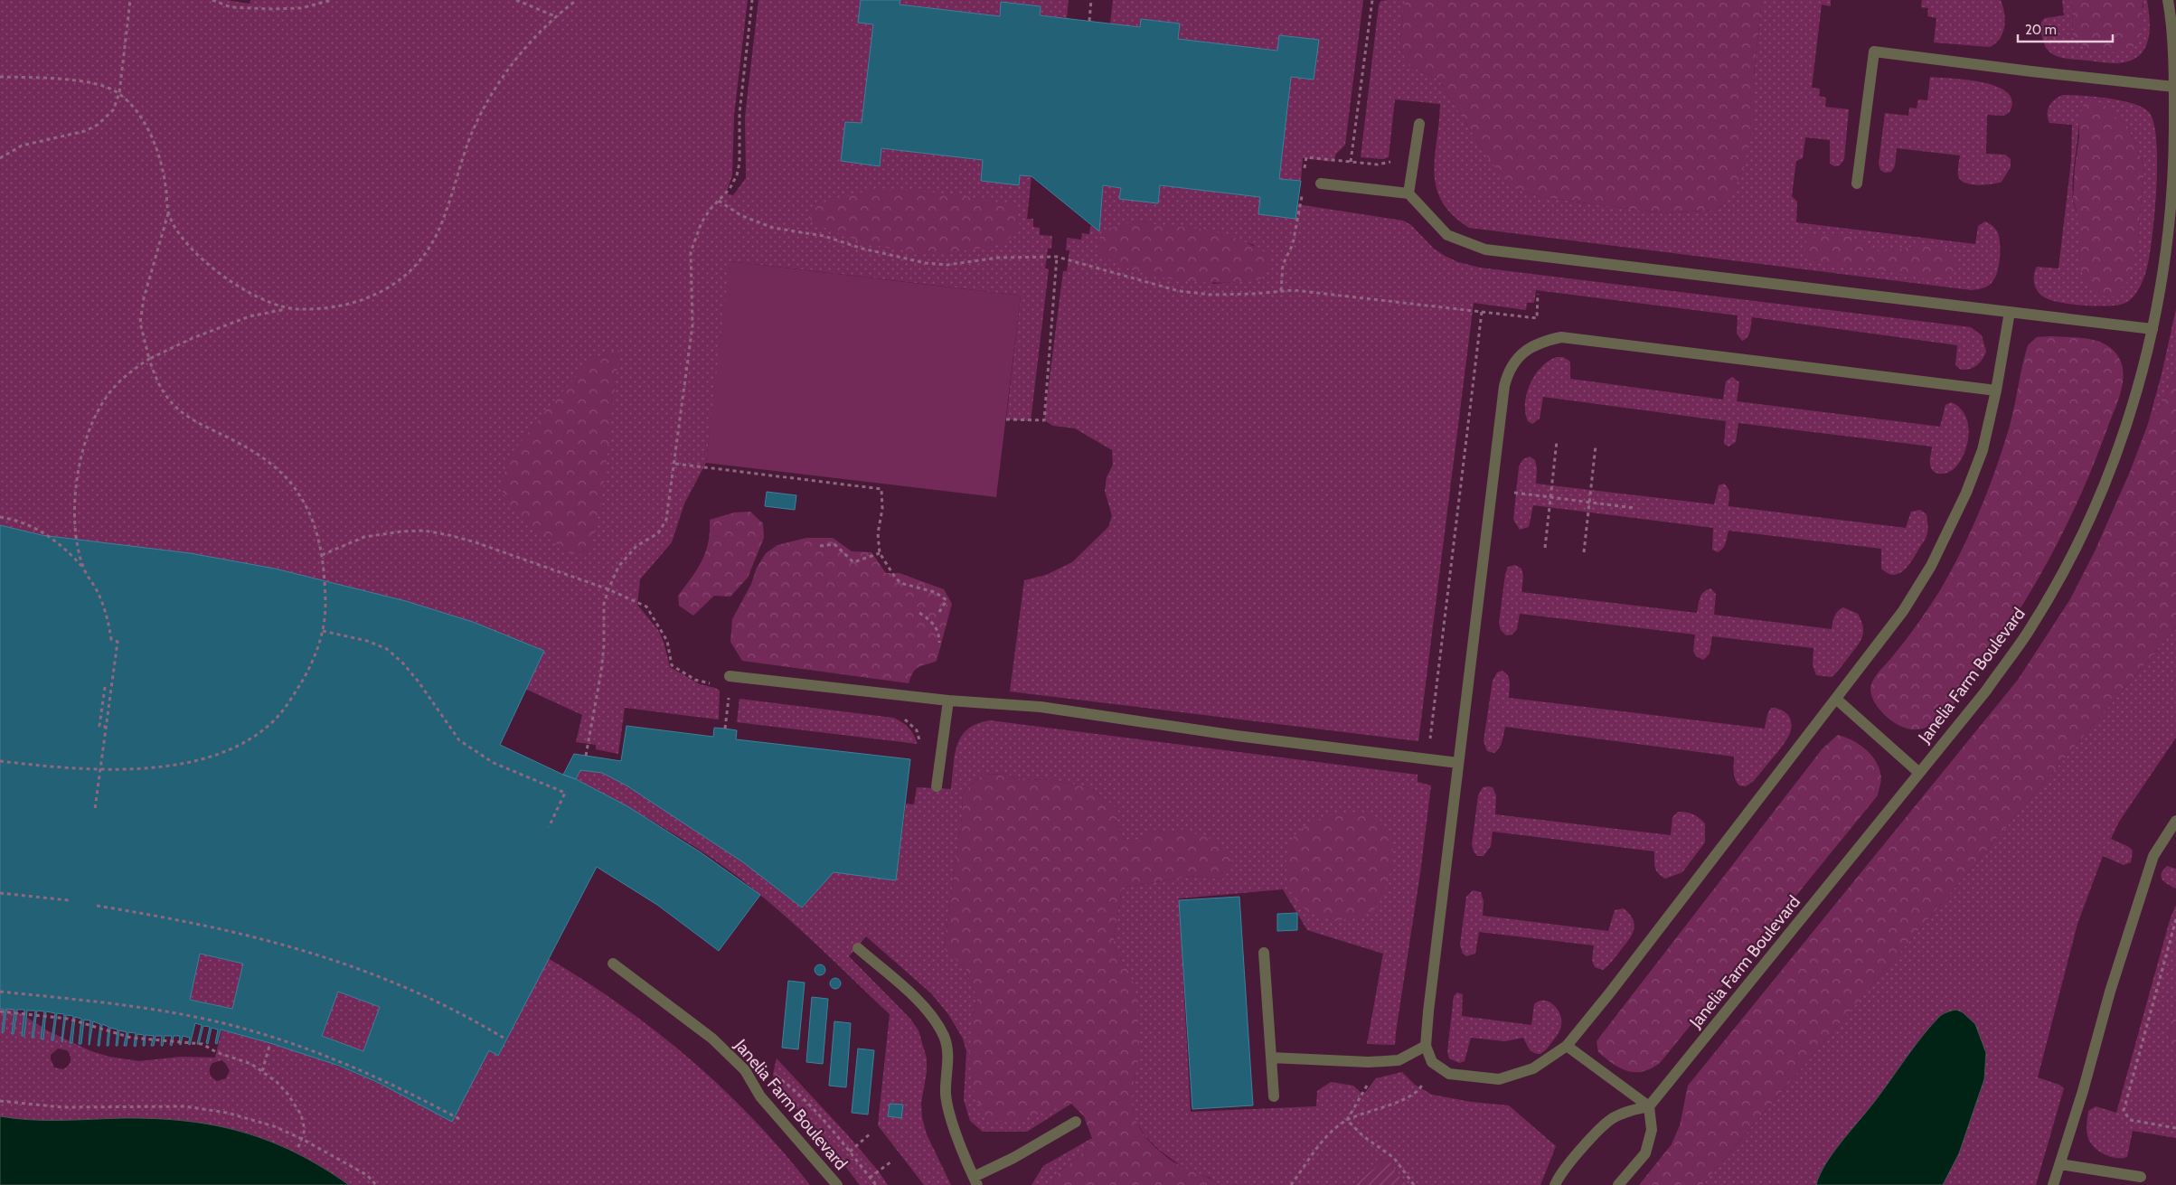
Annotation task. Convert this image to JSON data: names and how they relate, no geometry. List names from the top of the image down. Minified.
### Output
{"streets":{"street":["Janelia Farm Boulevard"]},"scale_bar":"20 m"}
